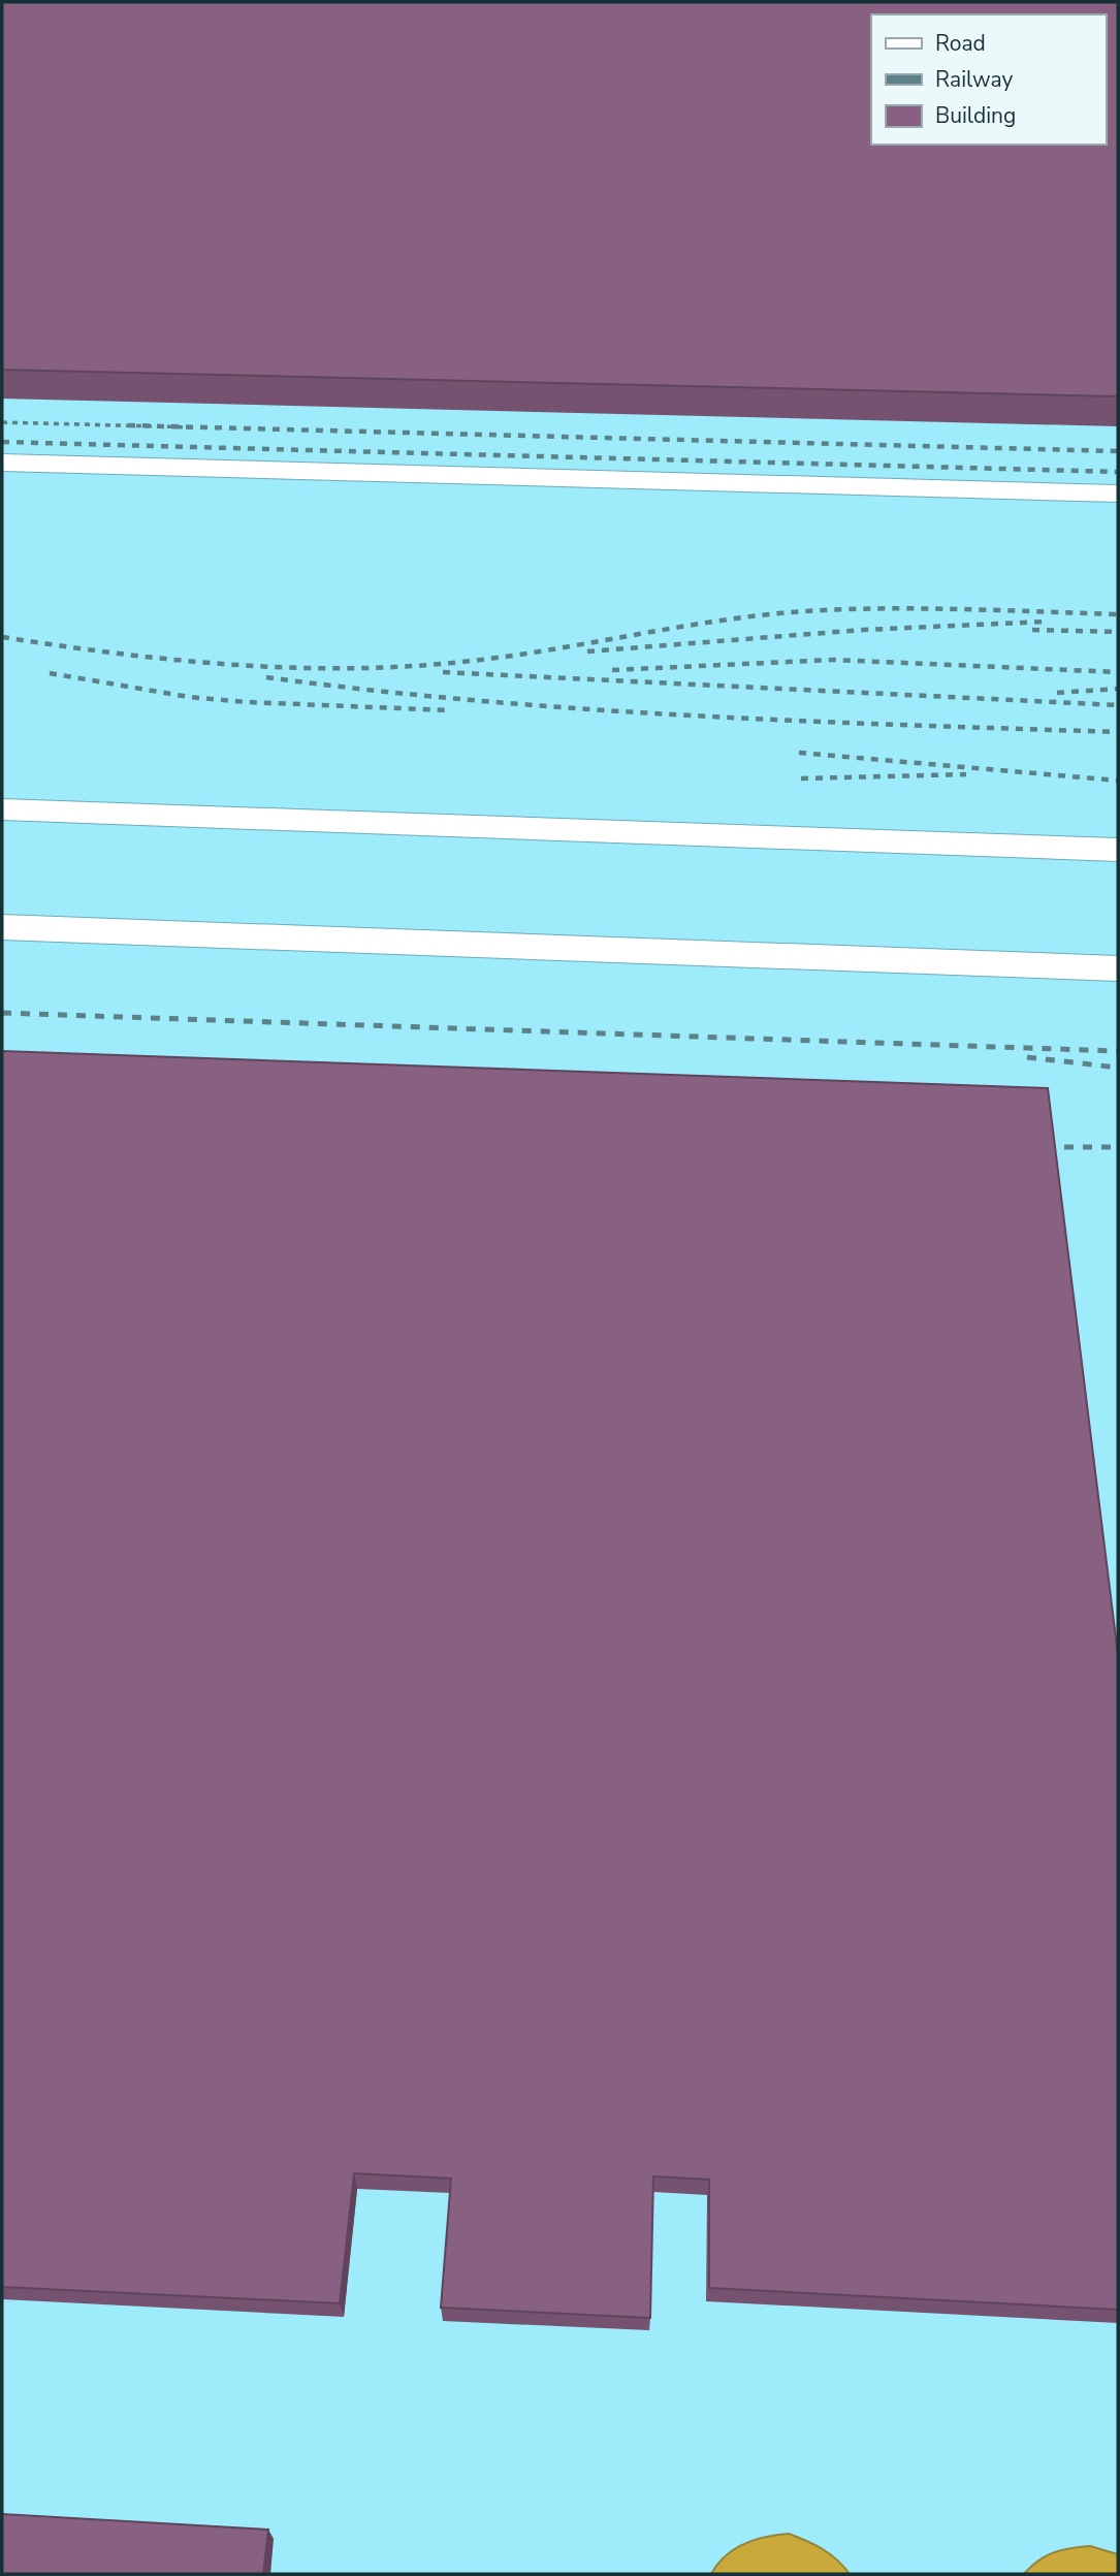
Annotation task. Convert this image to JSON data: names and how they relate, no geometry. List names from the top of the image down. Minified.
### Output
{"legend":["Road","Railway","Building"]}
